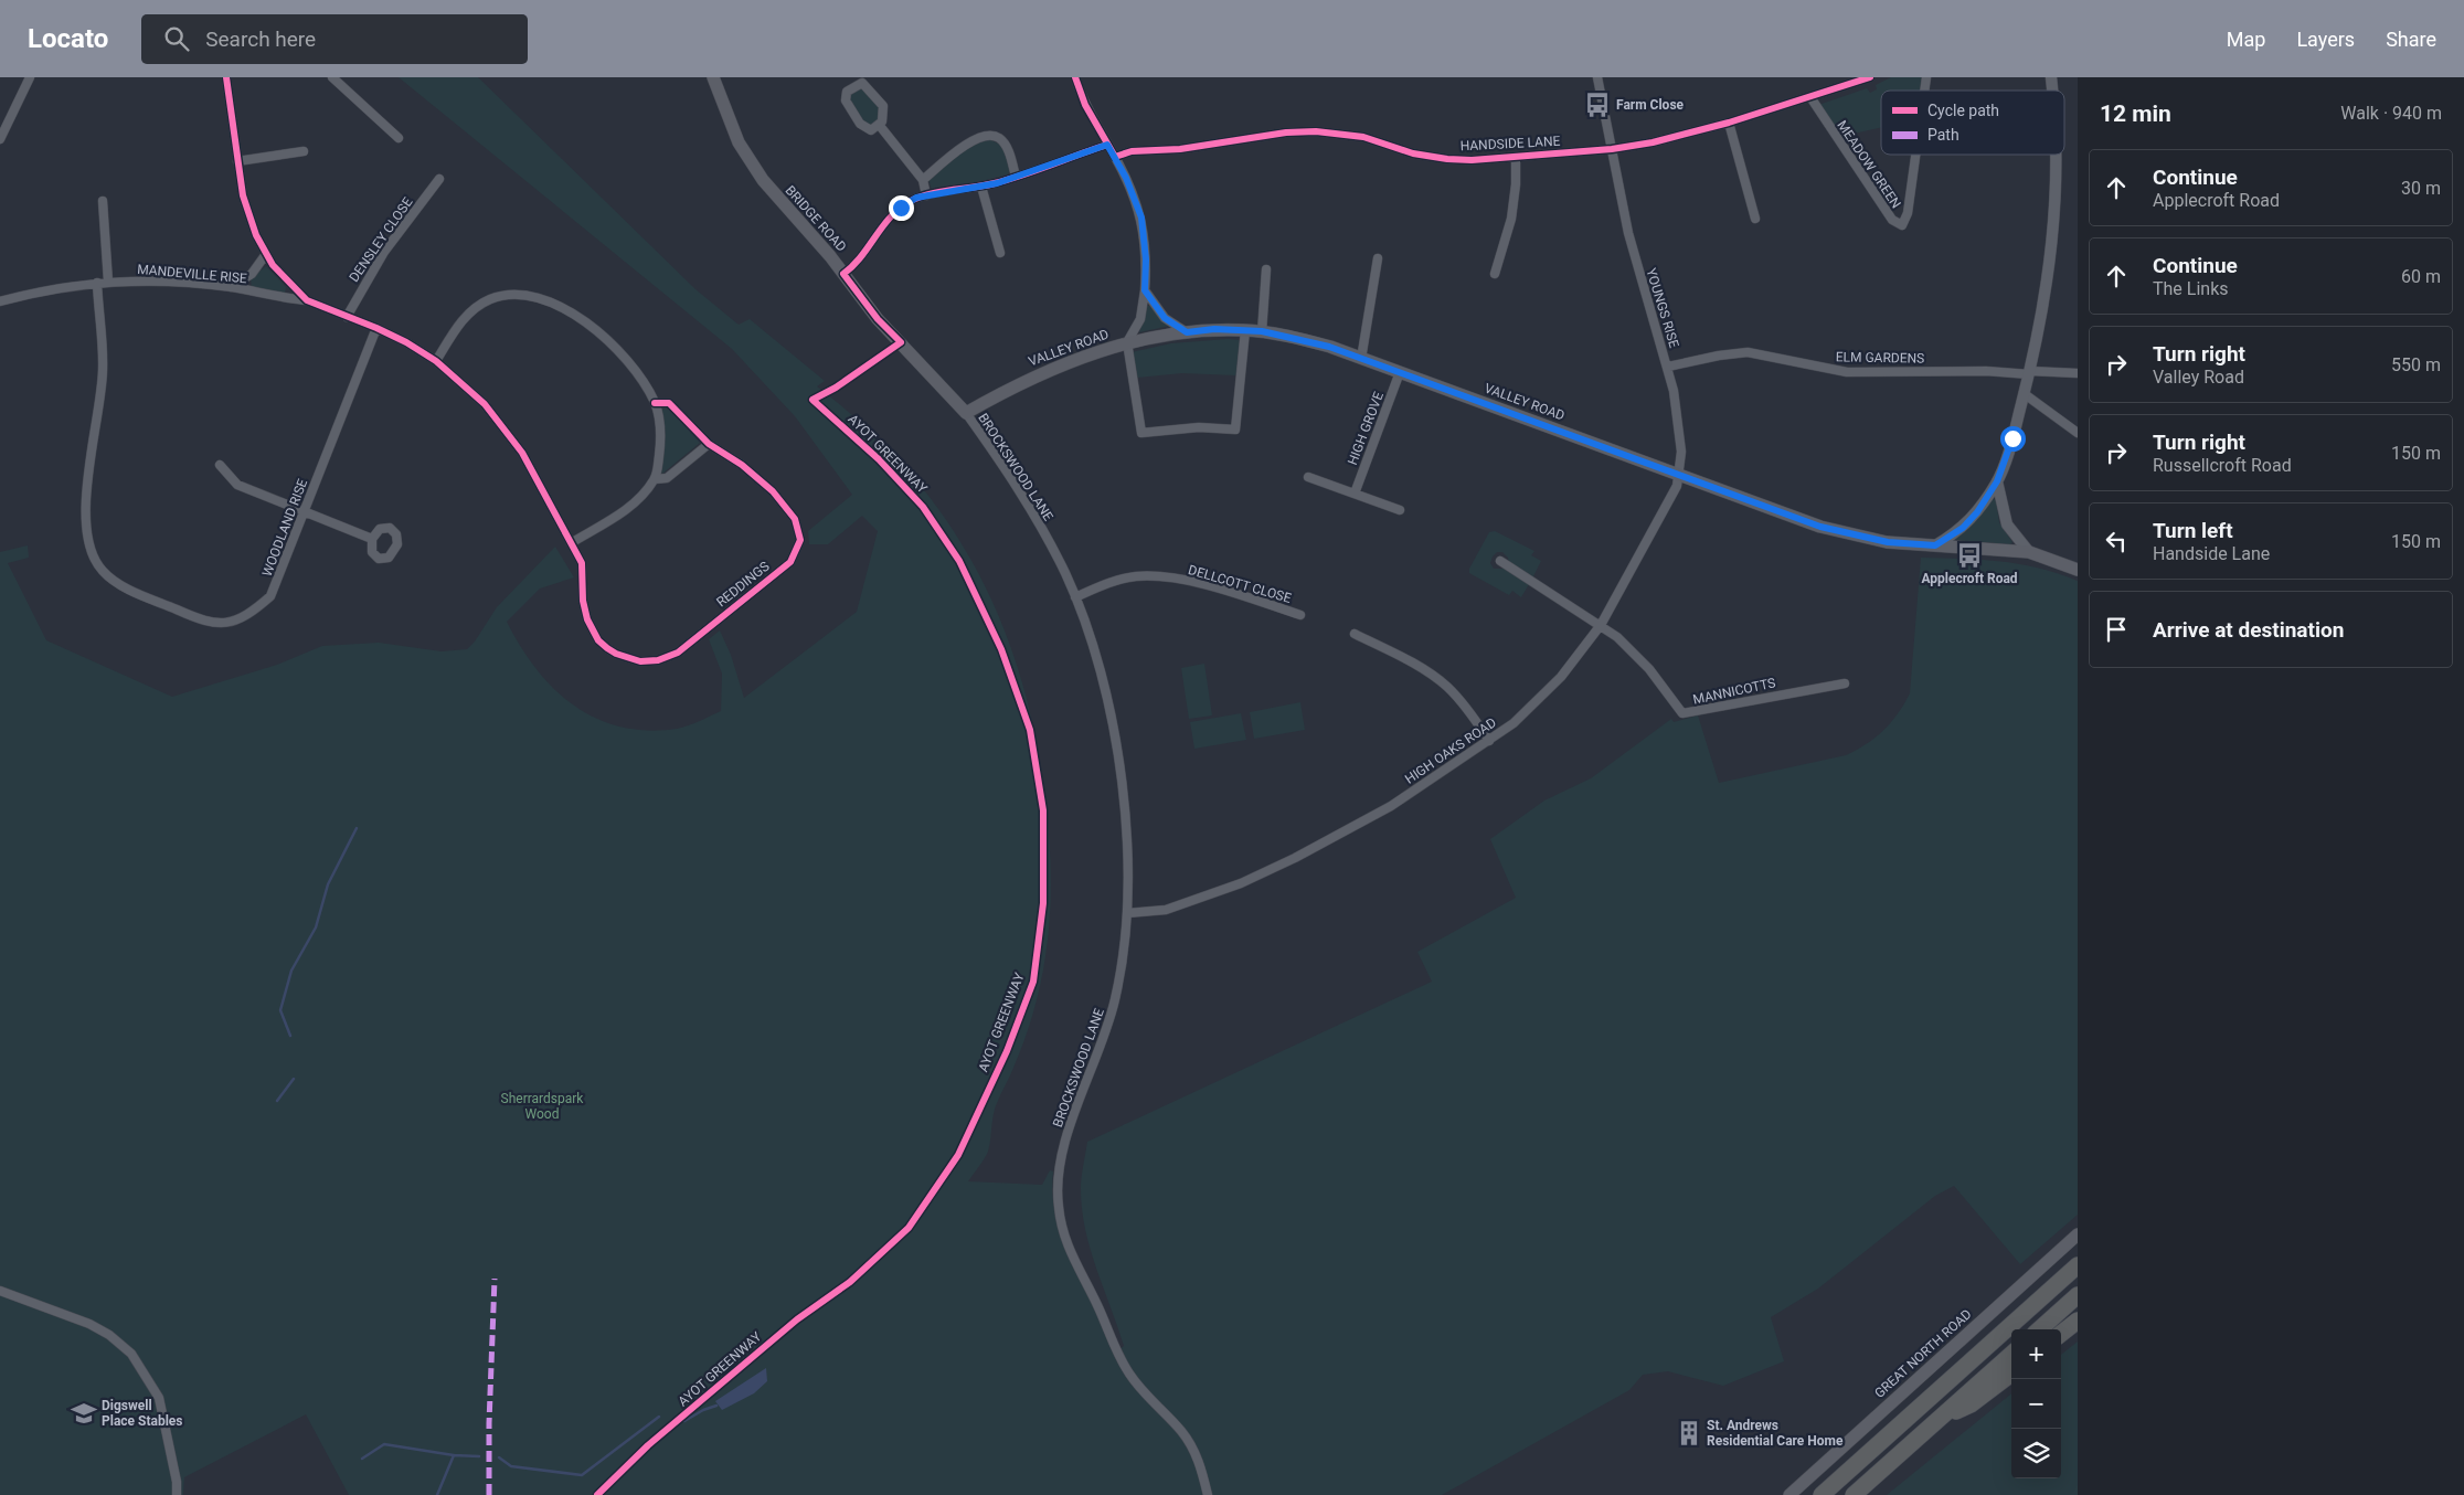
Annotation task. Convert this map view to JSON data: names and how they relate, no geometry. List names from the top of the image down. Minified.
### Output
{"streets":{"main road":["BRIDGE ROAD","VALLEY ROAD","GREAT NORTH ROAD"],"street":["HANDSIDE LANE","MEADOW GREEN","DENSLEY CLOSE","MANDEVILLE RISE","YOUNGS RISE","ELM GARDENS","HIGH GROVE","BROCKSWOOD LANE","WOODLAND RISE","REDDINGS","DELLCOTT CLOSE","MANNICOTTS","HIGH OAKS ROAD"],"cycle path":["AYOT GREENWAY"]},"crossings":[["HANDSIDE LANE","MEADOW GREEN"],["HANDSIDE LANE","YOUNGS RISE"],["BRIDGE ROAD","VALLEY ROAD"],["BRIDGE ROAD","BROCKSWOOD LANE"],["DENSLEY CLOSE","REDDINGS"],["MANDEVILLE RISE","WOODLAND RISE"],["MANDEVILLE RISE","REDDINGS"],["YOUNGS RISE","VALLEY ROAD"],["YOUNGS RISE","ELM GARDENS"],["YOUNGS RISE","HIGH OAKS ROAD"],["VALLEY ROAD","HIGH GROVE"],["VALLEY ROAD","BROCKSWOOD LANE"],["VALLEY ROAD","HIGH OAKS ROAD"],["BROCKSWOOD LANE","DELLCOTT CLOSE"],["BROCKSWOOD LANE","HIGH OAKS ROAD"],["WOODLAND RISE","REDDINGS"],["MANNICOTTS","HIGH OAKS ROAD"]],"parks":["Sherrardspark Wood"],"places":{"bus stop":["Farm Close","Applecroft Road"],"school or university":["Digswell Place Stables"],"building":["St. Andrews Residential Care Home"]},"legend":["Cycle path","Path"],"page":{"header":"Locato","search":"Search here","nav":["Map","Layers","Share"],"heading":["12 min","Walk · 940 m"],"list":[["Continue","Applecroft Road","30 m"],["Continue","The Links","60 m"],["Turn right","Valley Road","550 m"],["Turn right","Russellcroft Road","150 m"],["Turn left","Handside Lane","150 m"],"Arrive at destination"],"map_buttons":["+","−"]}}
